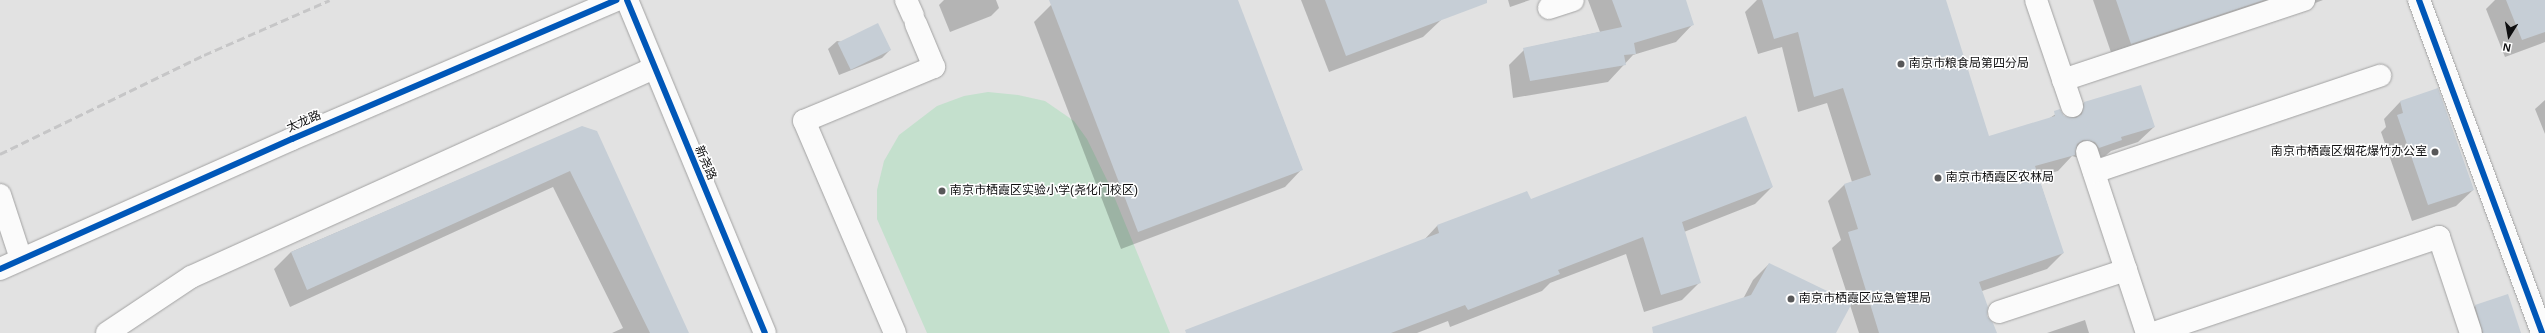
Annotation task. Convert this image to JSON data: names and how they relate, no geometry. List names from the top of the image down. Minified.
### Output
{"streets":{"street":["太龙路","新尧路"]},"places":["南京市粮食局第四分局","南京市栖霞区烟花爆竹办公室","南京市栖霞区农林局","南京市栖霞区实验小学(尧化门校区)","南京市栖霞区应急管理局"],"north":"bottom"}
